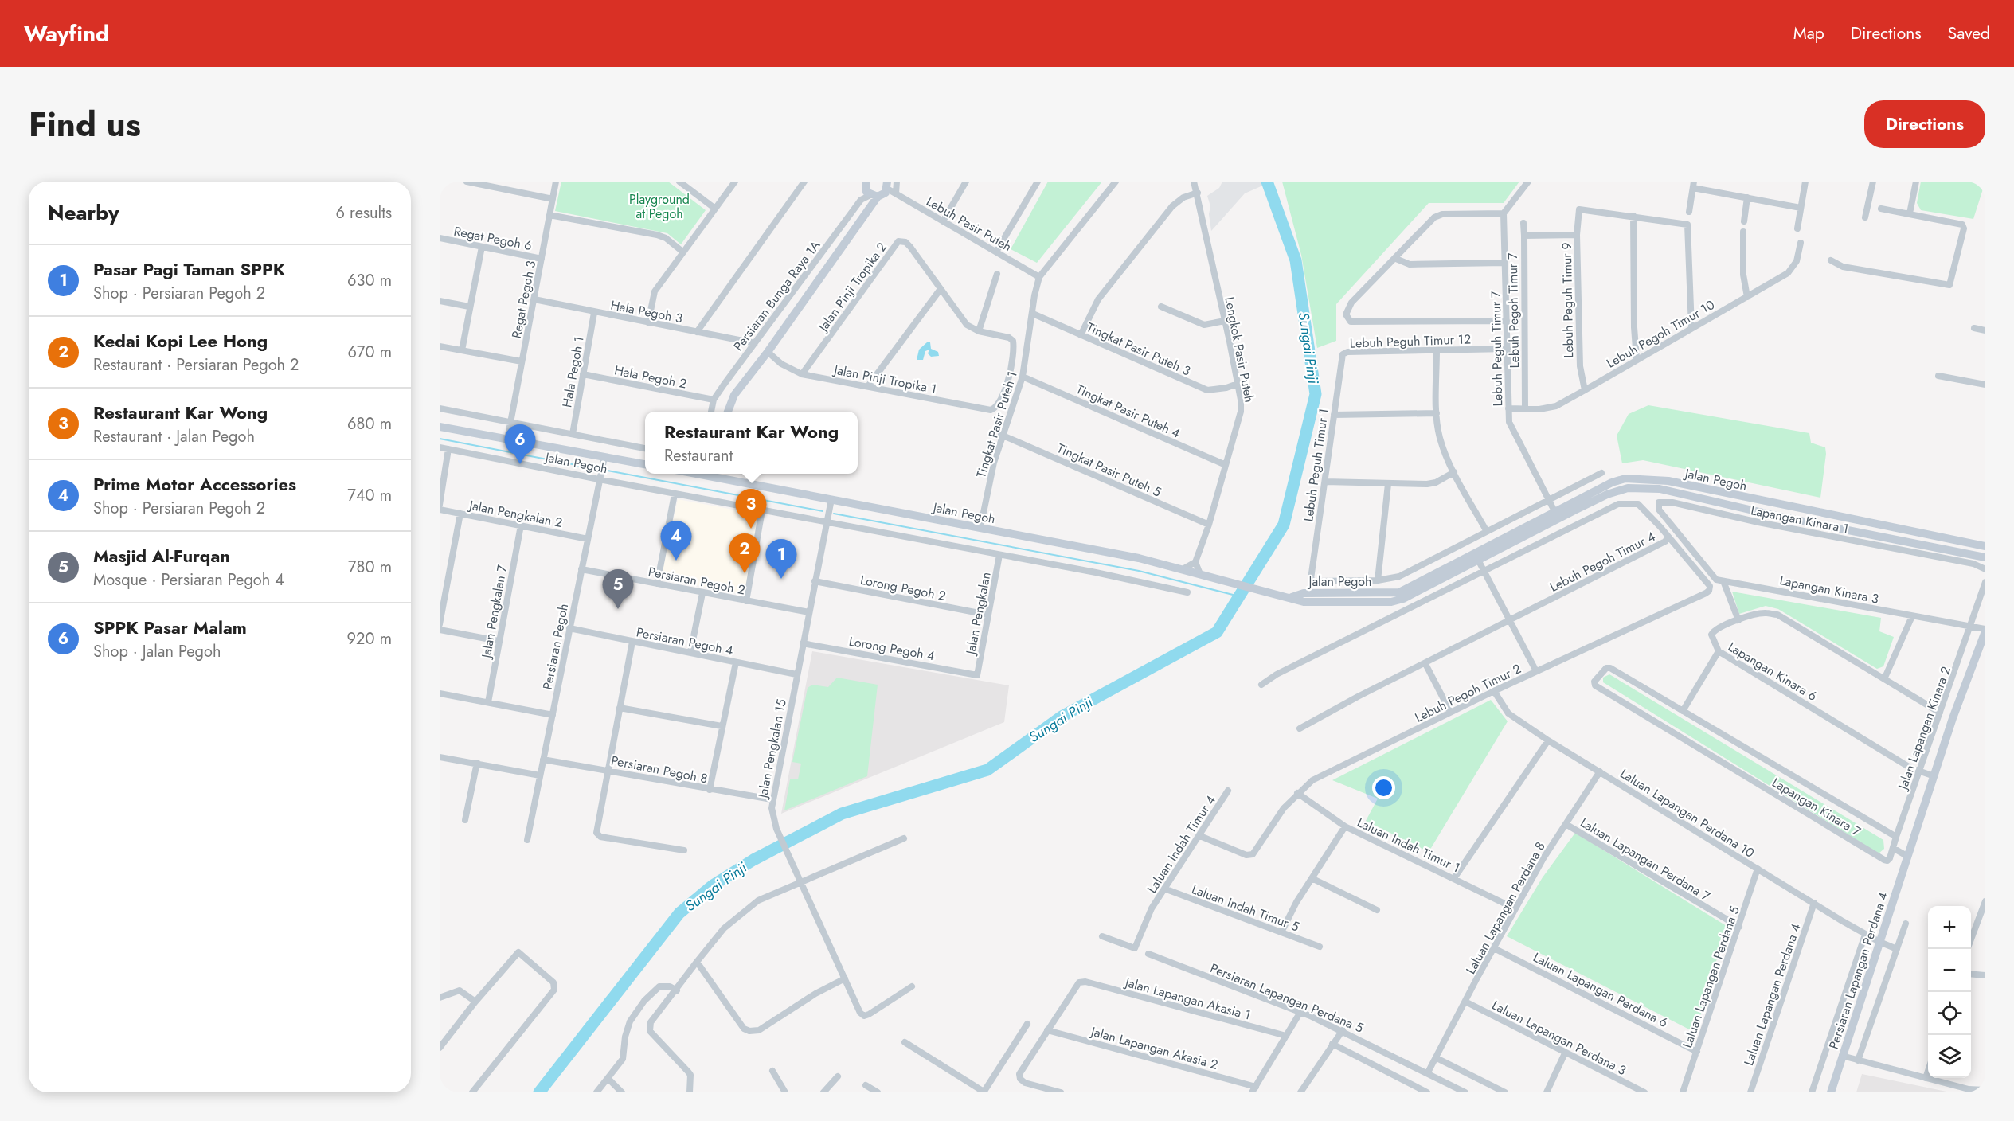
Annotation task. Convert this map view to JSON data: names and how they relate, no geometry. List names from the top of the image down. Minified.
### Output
{"streets":{"street":["Lebuh Pasir Puteh","Regat Pegoh 6","Jalan Pinji Tropika 2","Persiaran Bunga Raya 1A","Regat Pegoh 3","Lebuh Peguh Timur 9","Lebuh Pegoh Timur 7","Hala Pegoh 3","Lebuh Pegoh Timur 10","Lebuh Peguh Timur 12","Tingkat Pasir Puteh 3","Lebuh Peguh Timur 7","Lengkok Pasir Puteh","Hala Pegoh 1","Hala Pegoh 2","Jalan Pinji Tropika 1","Tingkat Pasir Puteh 4","Tingkat Pasir Puteh 1","Jalan Pegoh","Lebuh Peguh Timur 1","Tingkat Pasir Puteh 5","Jalan Pengkalan 2","Lapangan Kinara 1","Lebuh Pegoh Timur 4","Persiaran Pegoh 2","Lorong Pegoh 2","Lapangan Kinara 3","Jalan Pengkalan 7","Jalan Pengkalan","Persiaran Pegoh 4","Persiaran Pegoh","Lorong Pegoh 4","Lapangan Kinara 6","Lebuh Pegoh Timur 2","Jalan Lapangan Kinara 2","Jalan Pengkalan 15","Persiaran Pegoh 8","Lapangan Kinara 7","Laluan Lapangan Perdana 10","Laluan Indah Timur 4","Laluan Indah Timur 1","Laluan Lapangan Perdana 7","Laluan Indah Timur 5","Laluan Lapangan Perdana 8","Persiaran Lapangan Perdana 4","Laluan Lapangan Perdana 5","Laluan Lapangan Perdana 6","Laluan Lapangan Perdana 4","Persiaran Lapangan Perdana 5","Jalan Lapangan Akasia 1","Laluan Lapangan Perdana 3","Jalan Lapangan Akasia 2"]},"crossings":[["Lebuh Pasir Puteh","Tingkat Pasir Puteh 1"],["Regat Pegoh 6","Regat Pegoh 3"],["Jalan Pinji Tropika 2","Jalan Pinji Tropika 1"],["Persiaran Bunga Raya 1A","Hala Pegoh 3"],["Persiaran Bunga Raya 1A","Hala Pegoh 2"],["Regat Pegoh 3","Hala Pegoh 3"],["Regat Pegoh 3","Jalan Pegoh"],["Lebuh Peguh Timur 9","Lebuh Pegoh Timur 7"],["Lebuh Peguh Timur 9","Lebuh Pegoh Timur 10"],["Lebuh Pegoh Timur 7","Lebuh Pegoh Timur 10"],["Hala Pegoh 3","Hala Pegoh 1"],["Lebuh Pegoh Timur 10","Lebuh Peguh Timur 7"],["Lebuh Peguh Timur 12","Lebuh Peguh Timur 7"],["Lebuh Peguh Timur 12","Lebuh Peguh Timur 1"],["Tingkat Pasir Puteh 3","Lengkok Pasir Puteh"],["Tingkat Pasir Puteh 3","Tingkat Pasir Puteh 1"],["Lebuh Peguh Timur 7","Jalan Pegoh"],["Lengkok Pasir Puteh","Tingkat Pasir Puteh 4"],["Lengkok Pasir Puteh","Tingkat Pasir Puteh 5"],["Hala Pegoh 1","Hala Pegoh 2"],["Tingkat Pasir Puteh 4","Tingkat Pasir Puteh 1"],["Tingkat Pasir Puteh 1","Jalan Pegoh"],["Tingkat Pasir Puteh 1","Tingkat Pasir Puteh 5"],["Jalan Pegoh","Jalan Pengkalan"],["Jalan Pegoh","Persiaran Pegoh"],["Jalan Pegoh","Jalan Pengkalan 15"],["Jalan Pengkalan 2","Jalan Pengkalan 7"],["Jalan Pengkalan 2","Persiaran Pegoh"],["Lapangan Kinara 1","Lapangan Kinara 3"],["Lebuh Pegoh Timur 4","Lebuh Pegoh Timur 2"],["Persiaran Pegoh 2","Persiaran Pegoh"],["Persiaran Pegoh 2","Jalan Pengkalan 15"],["Lorong Pegoh 2","Jalan Pengkalan"],["Lorong Pegoh 2","Jalan Pengkalan 15"],["Lapangan Kinara 3","Jalan Lapangan Kinara 2"],["Lapangan Kinara 3","Persiaran Lapangan Perdana 4"],["Jalan Pengkalan","Lorong Pegoh 4"],["Persiaran Pegoh 4","Persiaran Pegoh"],["Persiaran Pegoh 4","Jalan Pengkalan 15"],["Persiaran Pegoh","Persiaran Pegoh 8"],["Lorong Pegoh 4","Jalan Pengkalan 15"],["Lapangan Kinara 6","Jalan Lapangan Kinara 2"],["Lapangan Kinara 6","Persiaran Lapangan Perdana 4"],["Lebuh Pegoh Timur 2","Laluan Lapangan Perdana 10"],["Lebuh Pegoh Timur 2","Laluan Indah Timur 4"],["Lebuh Pegoh Timur 2","Laluan Indah Timur 1"],["Jalan Lapangan Kinara 2","Lapangan Kinara 7"],["Jalan Pengkalan 15","Persiaran Pegoh 8"],["Laluan Lapangan Perdana 10","Laluan Lapangan Perdana 8"],["Laluan Lapangan Perdana 10","Persiaran Lapangan Perdana 4"],["Laluan Lapangan Perdana 10","Laluan Lapangan Perdana 5"],["Laluan Lapangan Perdana 10","Laluan Lapangan Perdana 4"],["Laluan Indah Timur 4","Laluan Indah Timur 5"],["Laluan Indah Timur 1","Laluan Lapangan Perdana 8"],["Laluan Lapangan Perdana 7","Laluan Lapangan Perdana 8"],["Laluan Lapangan Perdana 7","Laluan Lapangan Perdana 5"],["Laluan Lapangan Perdana 8","Laluan Lapangan Perdana 6"],["Laluan Lapangan Perdana 8","Persiaran Lapangan Perdana 5"],["Laluan Lapangan Perdana 8","Laluan Lapangan Perdana 3"],["Laluan Lapangan Perdana 5","Laluan Lapangan Perdana 6"],["Jalan Lapangan Akasia 1","Jalan Lapangan Akasia 2"]],"water":["Sungai Pinji"],"parks":["Playground at Pegoh"],"page":{"header":"Wayfind","nav":["Map","Directions","Saved"],"title":"Find us","buttons":"Directions","heading":["Nearby","6 results"],"list":[{"mark":"1","name":"Pasar Pagi Taman SPPK","note":"Shop · Persiaran Pegoh 2","value":"630 m"},{"mark":"2","name":"Kedai Kopi Lee Hong","note":"Restaurant · Persiaran Pegoh 2","value":"670 m"},{"mark":"3","name":"Restaurant Kar Wong","note":"Restaurant · Jalan Pegoh","value":"680 m"},{"mark":"4","name":"Prime Motor Accessories","note":"Shop · Persiaran Pegoh 2","value":"740 m"},{"mark":"5","name":"Masjid Al-Furqan","note":"Mosque · Persiaran Pegoh 4","value":"780 m"},{"mark":"6","name":"SPPK Pasar Malam","note":"Shop · Jalan Pegoh","value":"920 m"}],"popup":["Restaurant Kar Wong","Restaurant"],"pins":["6","3","4","2","1","5"],"map_buttons":["+","−"]}}
